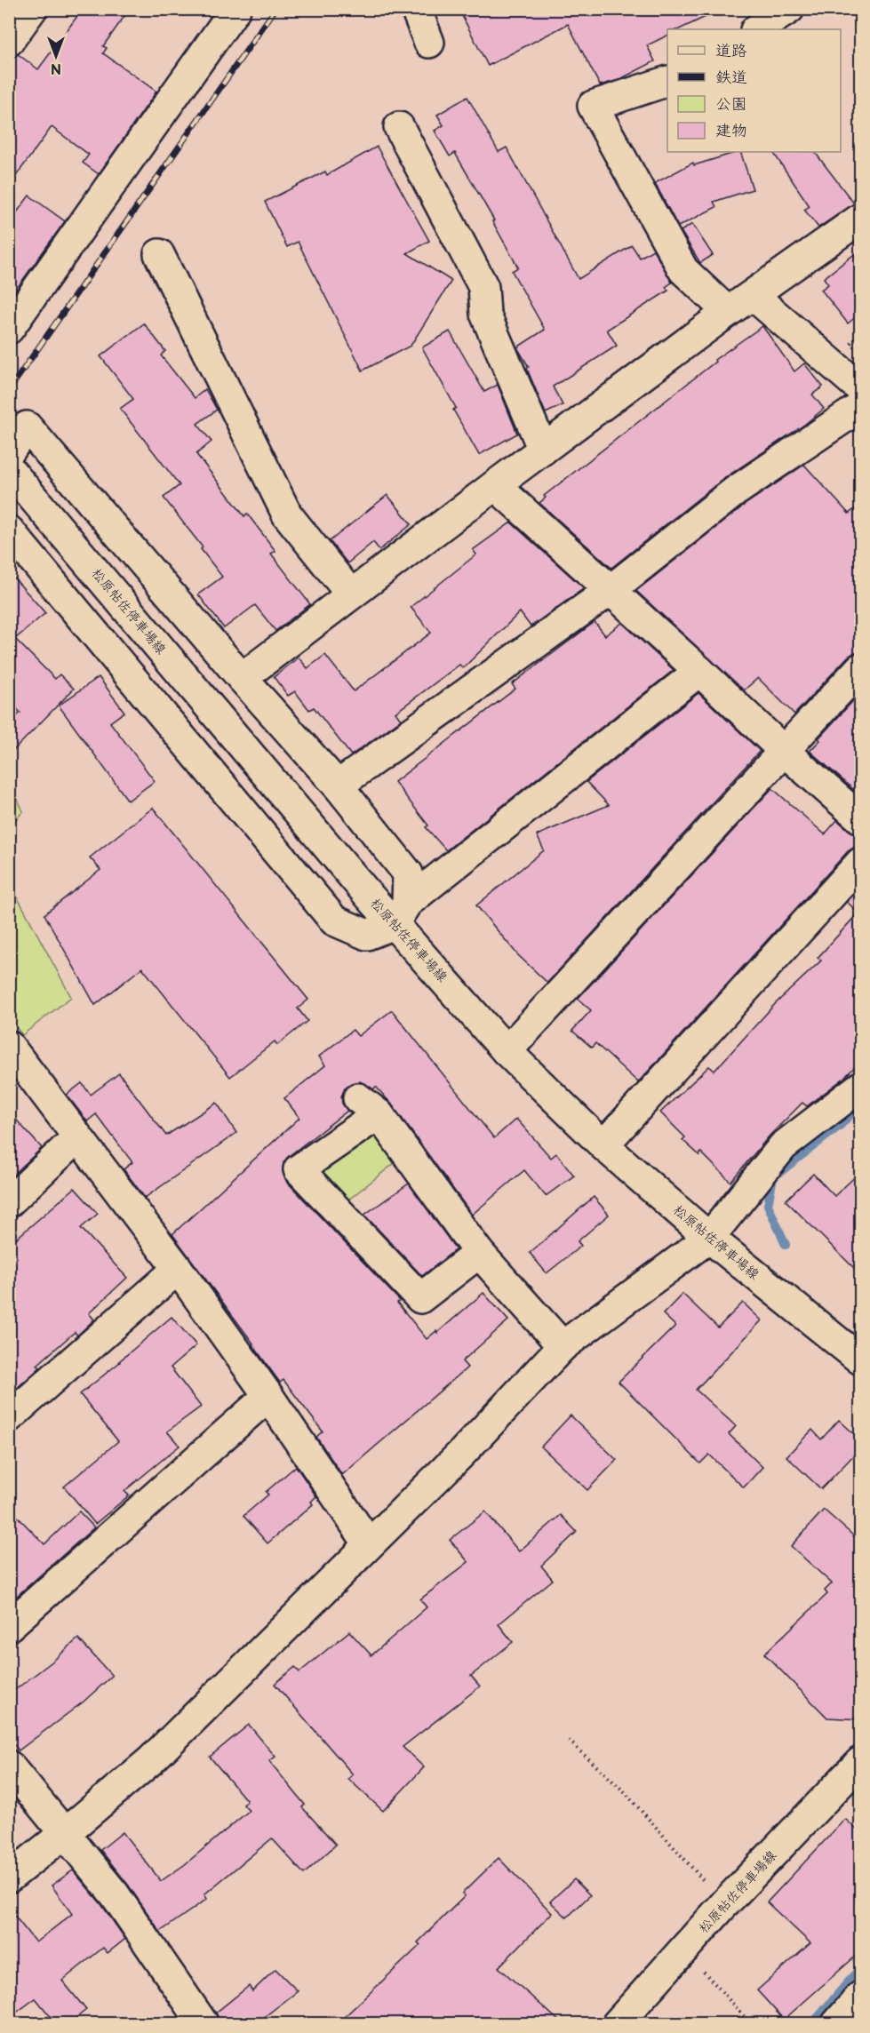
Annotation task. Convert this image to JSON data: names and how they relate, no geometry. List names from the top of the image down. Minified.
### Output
{"streets":{"street":["松原帖佐停車場線"]},"legend":["道路","鉄道","公園","建物"],"north":"bottom"}
